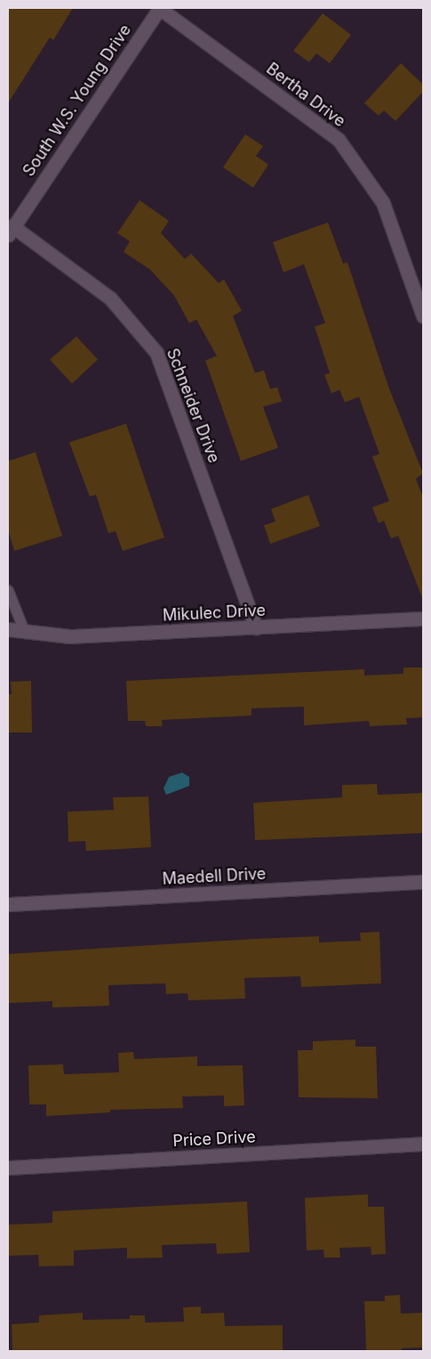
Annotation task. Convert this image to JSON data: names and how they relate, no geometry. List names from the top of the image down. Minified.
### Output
{"streets":{"street":["Bertha Drive","South W.S. Young Drive","Schneider Drive","Mikulec Drive","Maedell Drive","Price Drive"]},"crossings":[["Bertha Drive","South W.S. Young Drive"],["South W.S. Young Drive","Schneider Drive"],["Schneider Drive","Mikulec Drive"]]}
